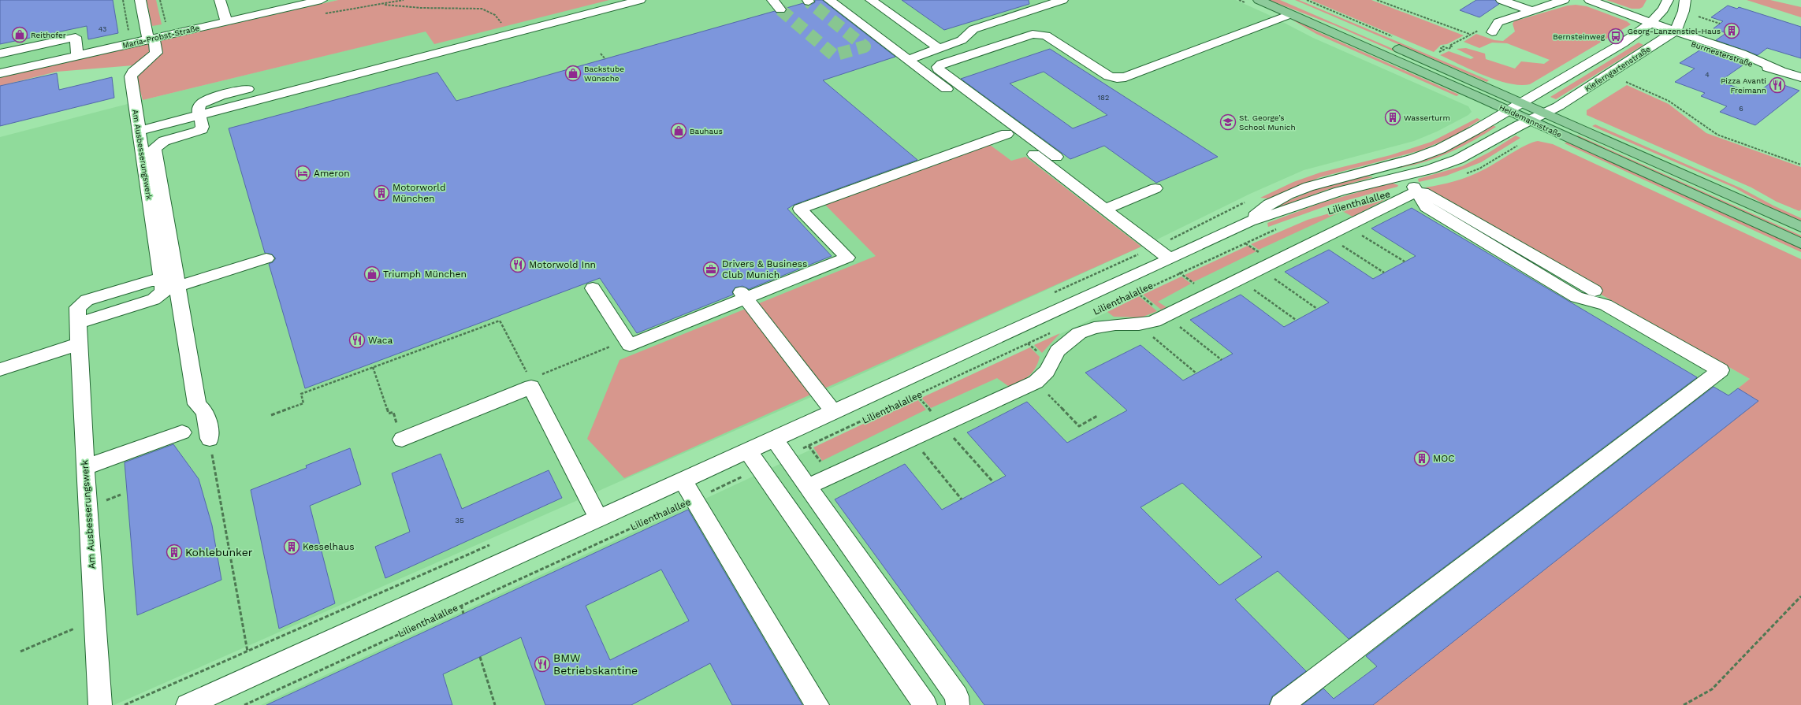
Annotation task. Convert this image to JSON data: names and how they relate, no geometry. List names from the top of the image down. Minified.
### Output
{"streets":{"main road":["Heidemannstraße"],"street":["Maria-Probst-Straße","Burmesterstraße","Kieferngartenstraße","Am Ausbesserungswerk","Lilienthalallee"]},"crossings":[["Maria-Probst-Straße","Am Ausbesserungswerk"],["Burmesterstraße","Kieferngartenstraße"],["Kieferngartenstraße","Heidemannstraße"],["Kieferngartenstraße","Lilienthalallee"],["Heidemannstraße","Lilienthalallee"]],"places":{"building":["Georg-Lanzenstiel-Haus","Wasserturm","Motorworld München","MOC","Kesselhaus","Kohlebunker"],"shop":["Reithofer","Backstube Wünsche","Bauhaus","Triumph München"],"bus stop":["Bernsteinweg"],"restaurant":["Pizza Avanti Freimann","Motorwold Inn","Waca","BMW Betriebskantine"],"school or university":["St. George’s School Munich"],"hotel":["Ameron"],"office":["Drivers & Business Club Munich"]},"house_numbers":["43","4","182","6","35"]}
